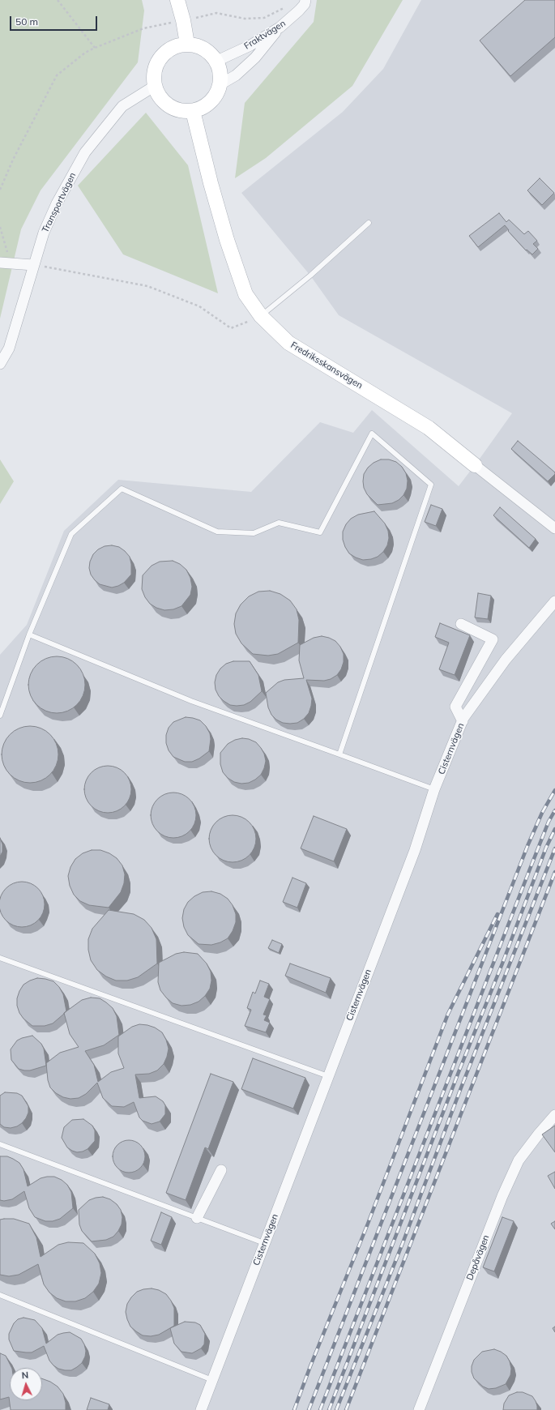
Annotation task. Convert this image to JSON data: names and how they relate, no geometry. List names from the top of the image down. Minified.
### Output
{"streets":{"main road":["Fredriksskansvägen"],"street":["Fraktvägen","Transportvägen","Cisternvägen","Depåvägen"]},"crossings":[["Fraktvägen","Transportvägen"],["Fraktvägen","Fredriksskansvägen"],["Transportvägen","Fredriksskansvägen"]],"scale_bar":"50 m","north":"top"}
